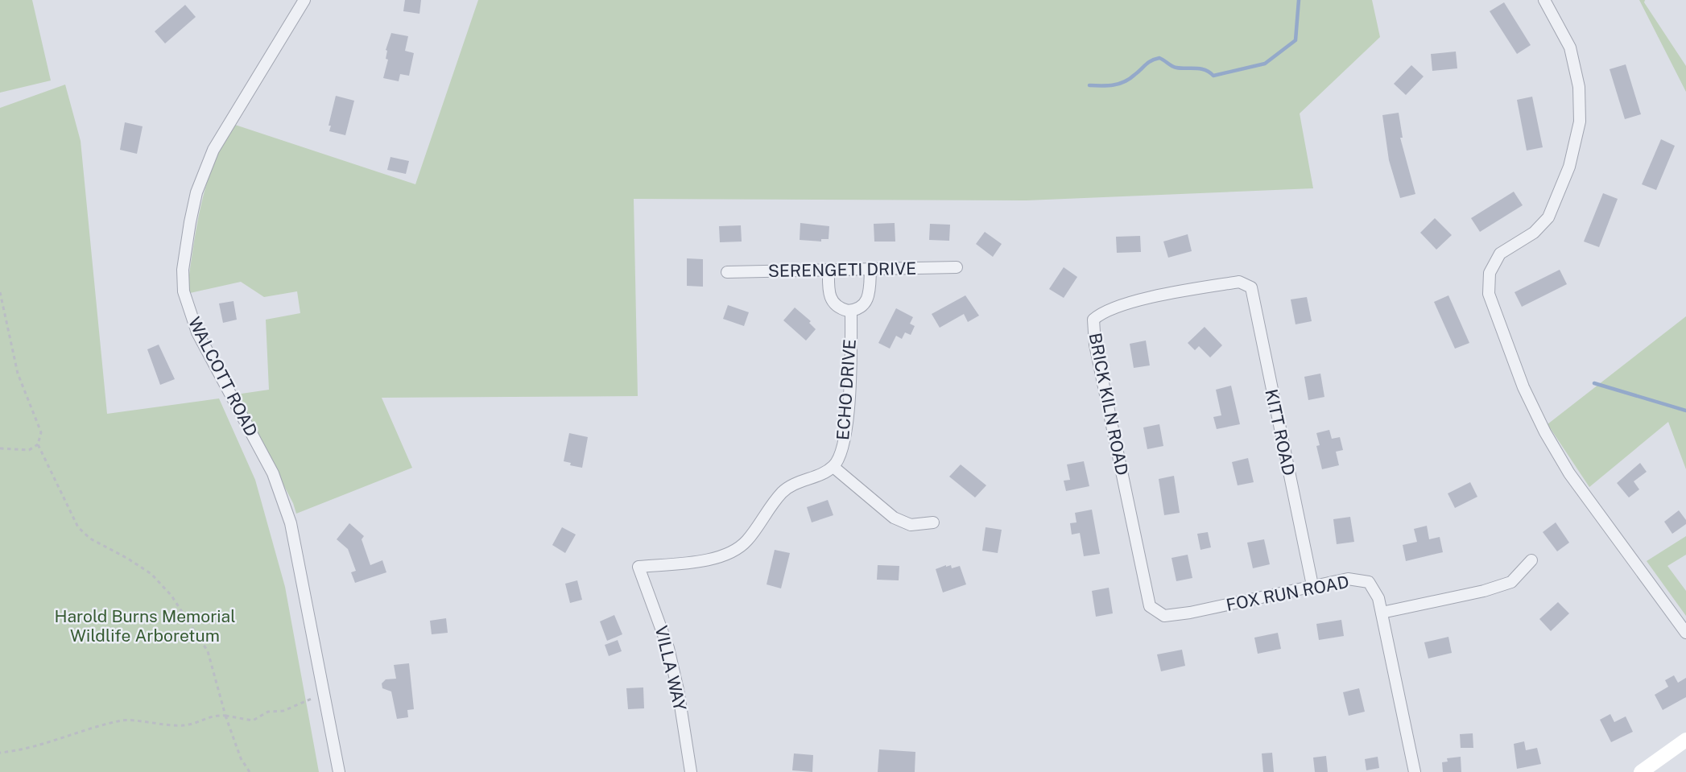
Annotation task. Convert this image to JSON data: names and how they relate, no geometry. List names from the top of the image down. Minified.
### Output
{"streets":{"street":["SERENGETI DRIVE","WALCOTT ROAD","ECHO DRIVE","BRICK KILN ROAD","KITT ROAD","FOX RUN ROAD","VILLA WAY"]},"crossings":[["SERENGETI DRIVE","ECHO DRIVE"],["ECHO DRIVE","VILLA WAY"],["BRICK KILN ROAD","KITT ROAD"],["BRICK KILN ROAD","FOX RUN ROAD"],["KITT ROAD","FOX RUN ROAD"]],"parks":["Harold Burns Memorial Wildlife Arboretum"]}
